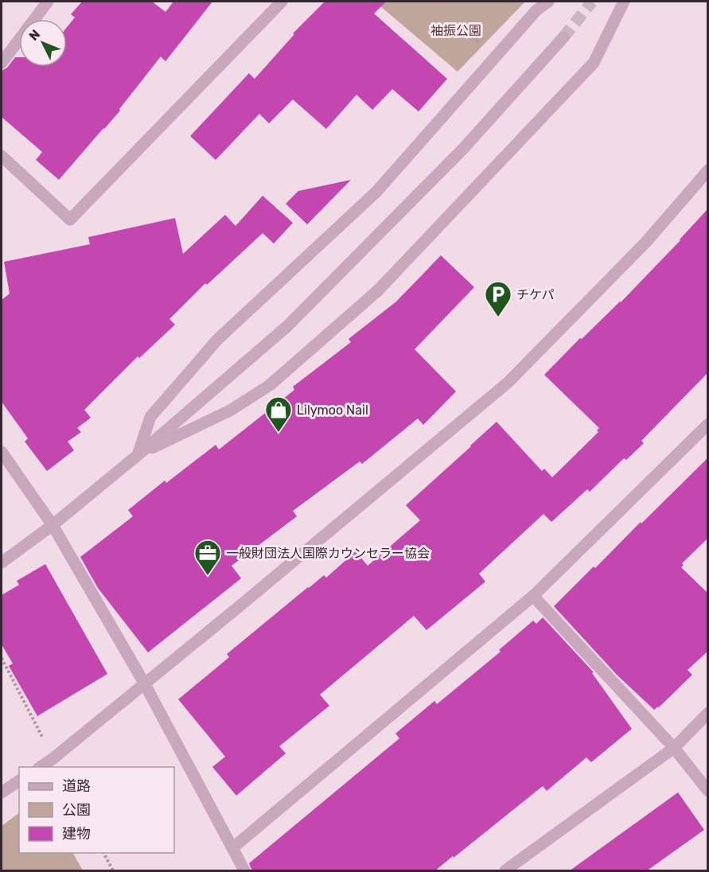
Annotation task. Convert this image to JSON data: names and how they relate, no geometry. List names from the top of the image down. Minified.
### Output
{"parks":["袖振公園"],"places":{"parking":["チケパ"],"shop":["Lilymoo Nail"],"office":["一般財団法人国際カウンセラー協会"]},"legend":["道路","公園","建物"],"north":"top left"}
